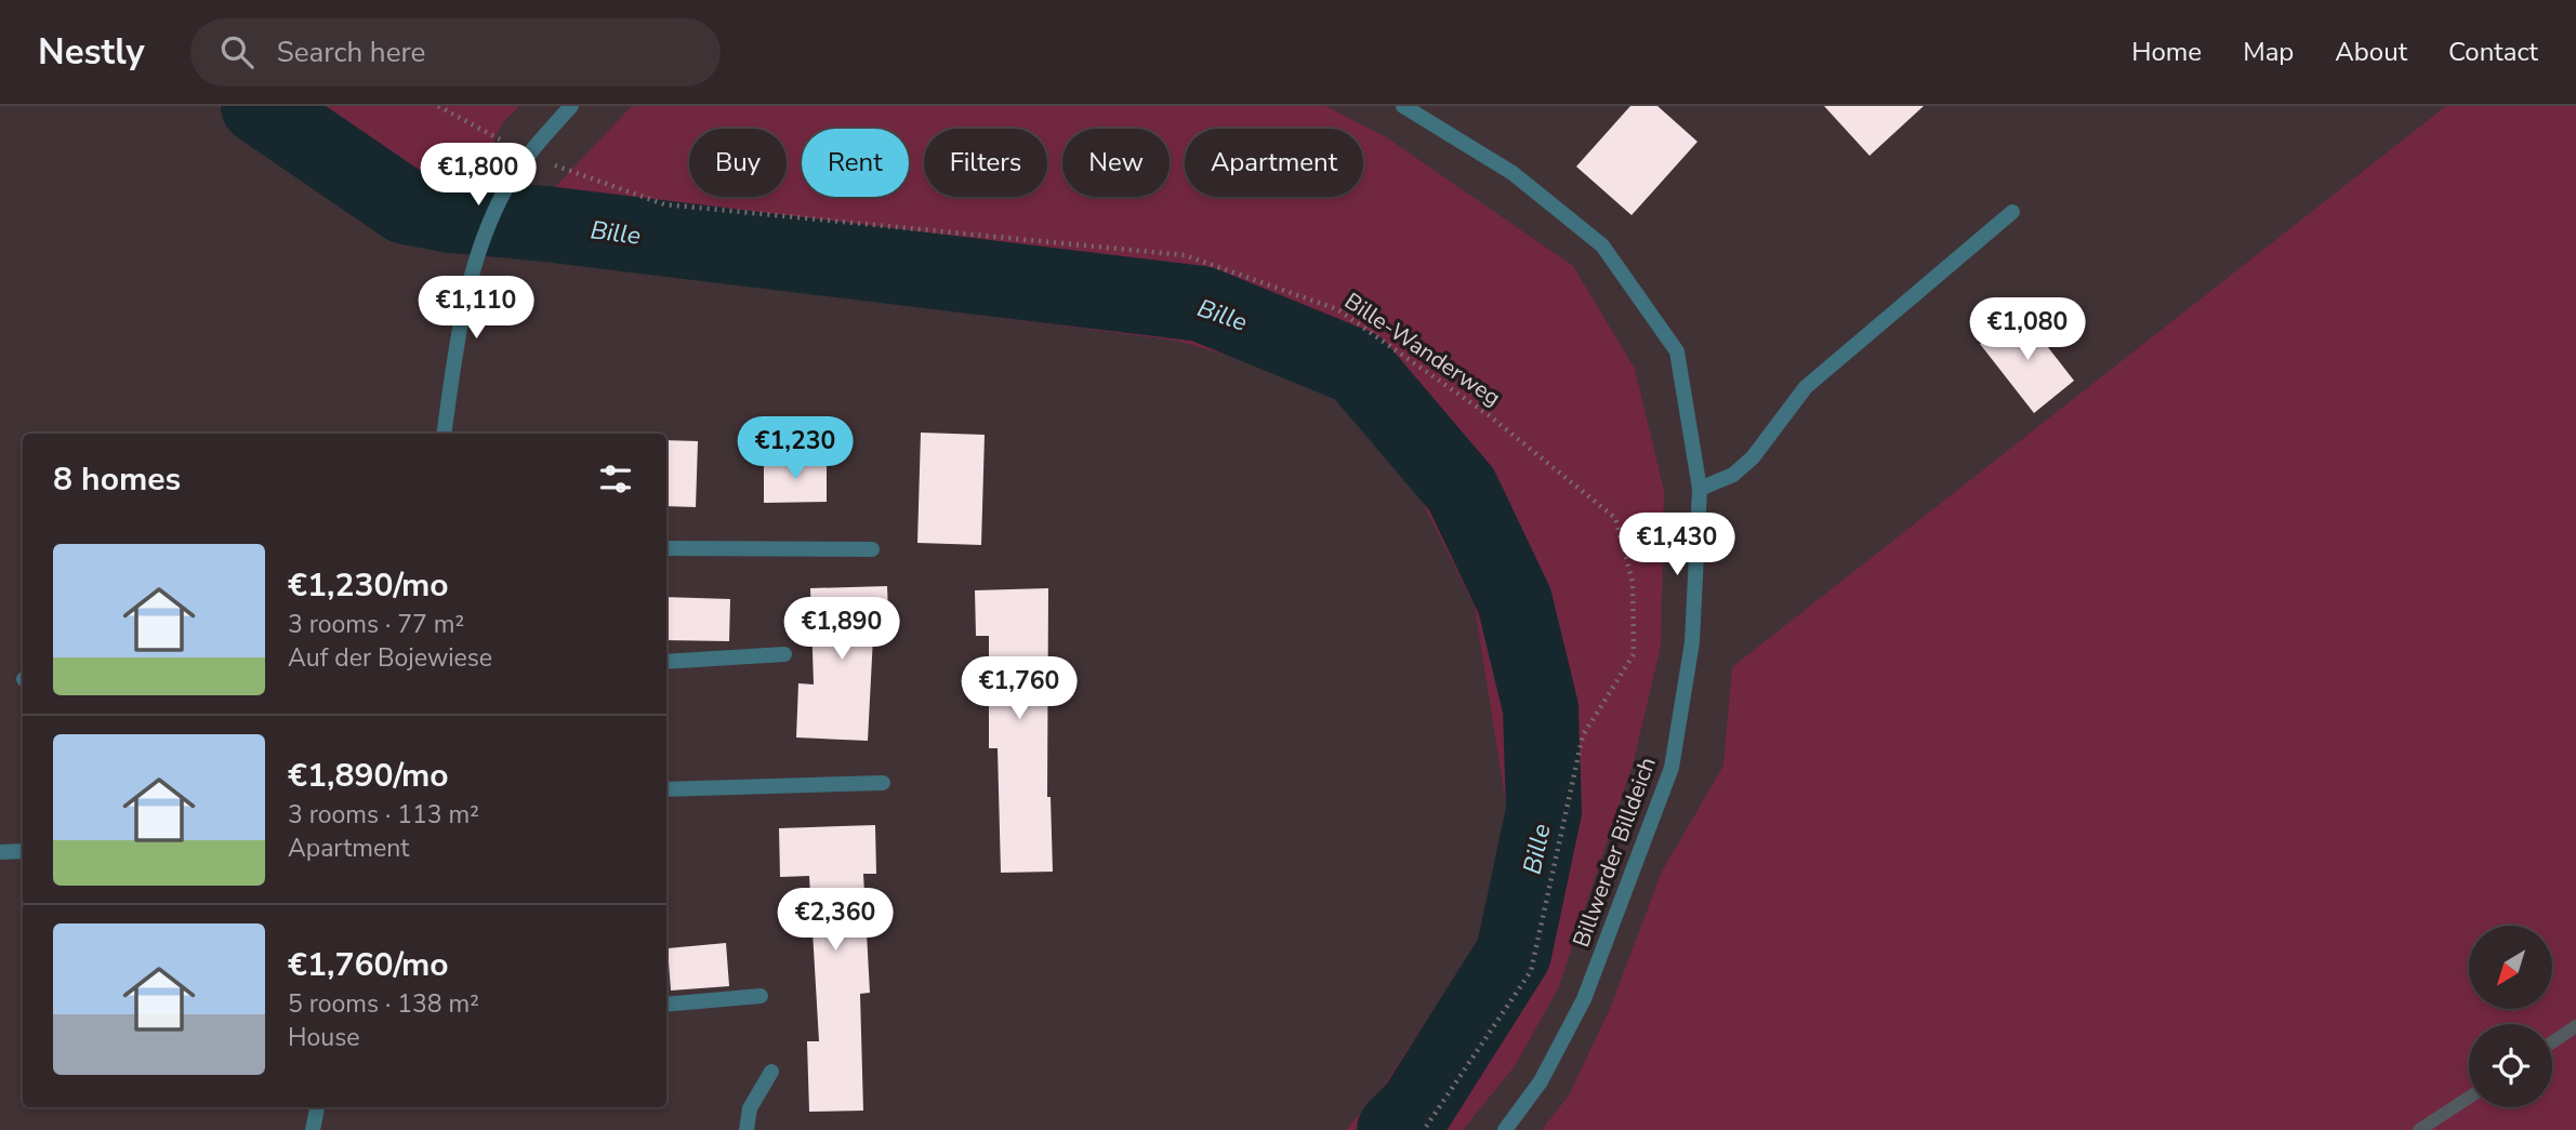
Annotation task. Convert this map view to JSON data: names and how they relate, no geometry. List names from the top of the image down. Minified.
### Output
{"streets":{"street":["Billwerder Billdeich"],"path":["Bille-Wanderweg"]},"water":["Bille"],"north":"bottom left","page":{"header":"Nestly","search":"Search here","nav":["Home","Map","About","Contact"],"chip":["Buy","Rent","Filters","New","Apartment"],"price":["€1,800","€1,110","€1,080","€1,230","€1,430","€1,890","€1,760","€2,360"],"heading":"8 homes","list":[{"name":"€1,230/mo","note":"3 rooms · 77 m² · Auf der Bojewiese"},{"name":"€1,890/mo","note":"3 rooms · 113 m² · Apartment"},{"name":"€1,760/mo","note":"5 rooms · 138 m² · House"}]}}
